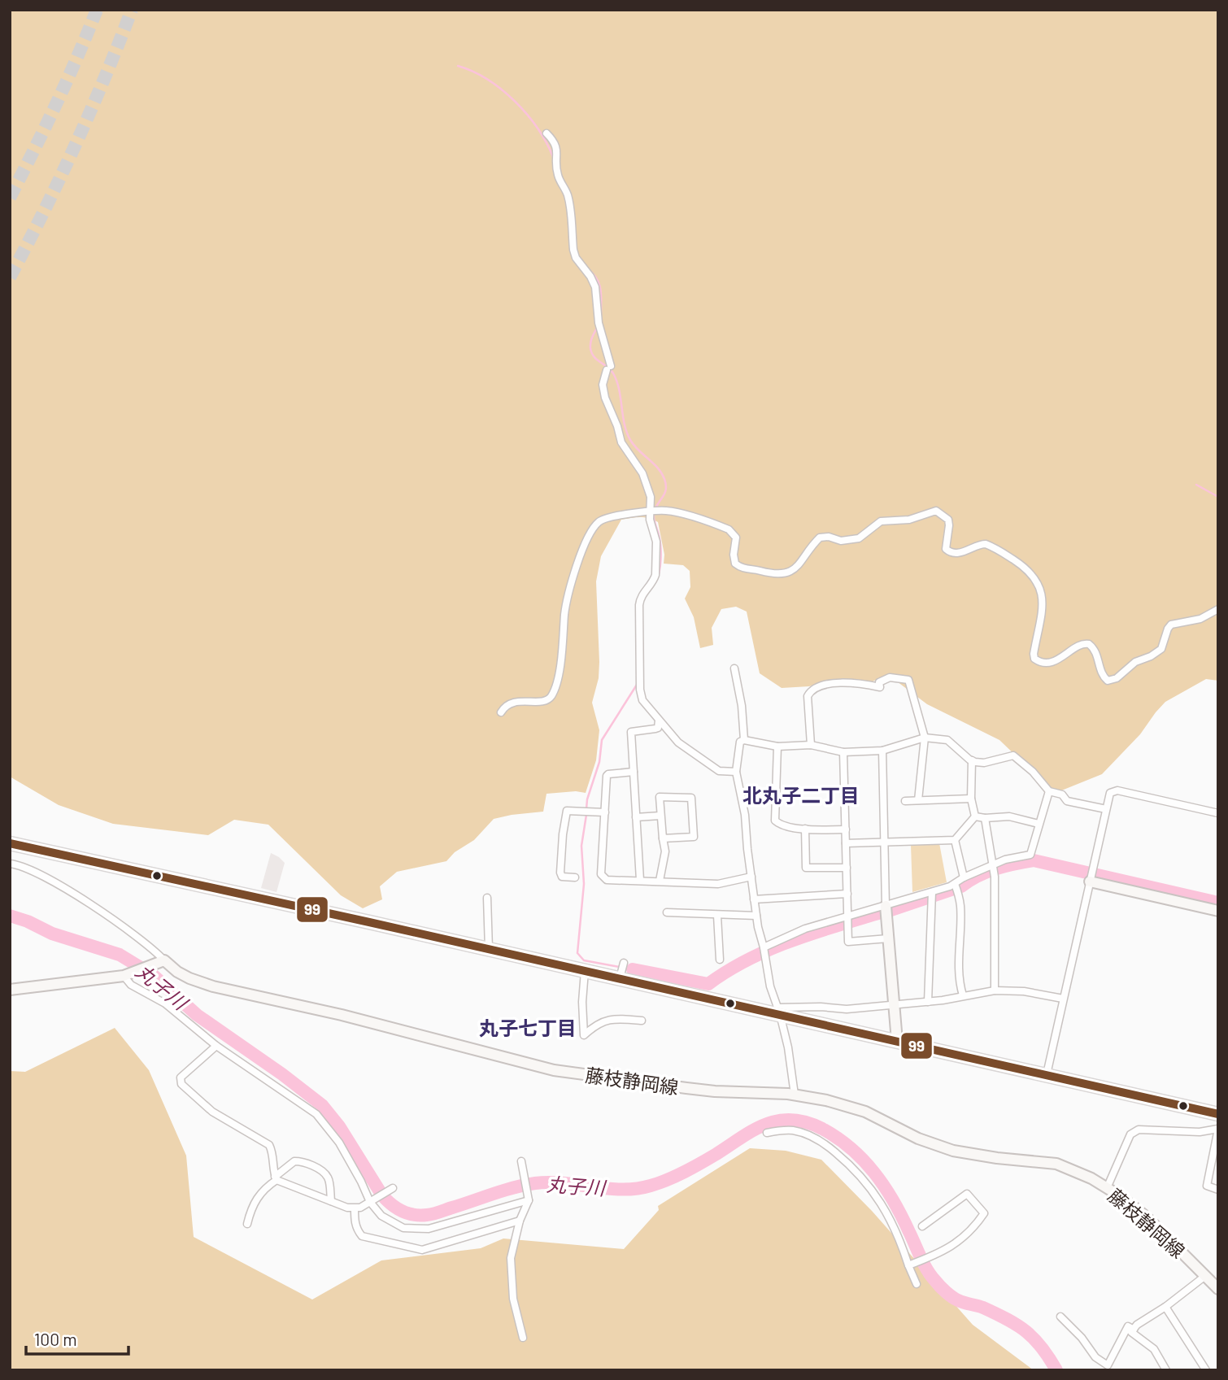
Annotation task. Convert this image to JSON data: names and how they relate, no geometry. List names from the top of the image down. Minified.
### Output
{"streets":{"main road":["藤枝静岡線"]},"districts":["北丸子二丁目","丸子七丁目"],"water":["丸子川"],"lines":["transit line 99"],"scale_bar":"100 m"}
